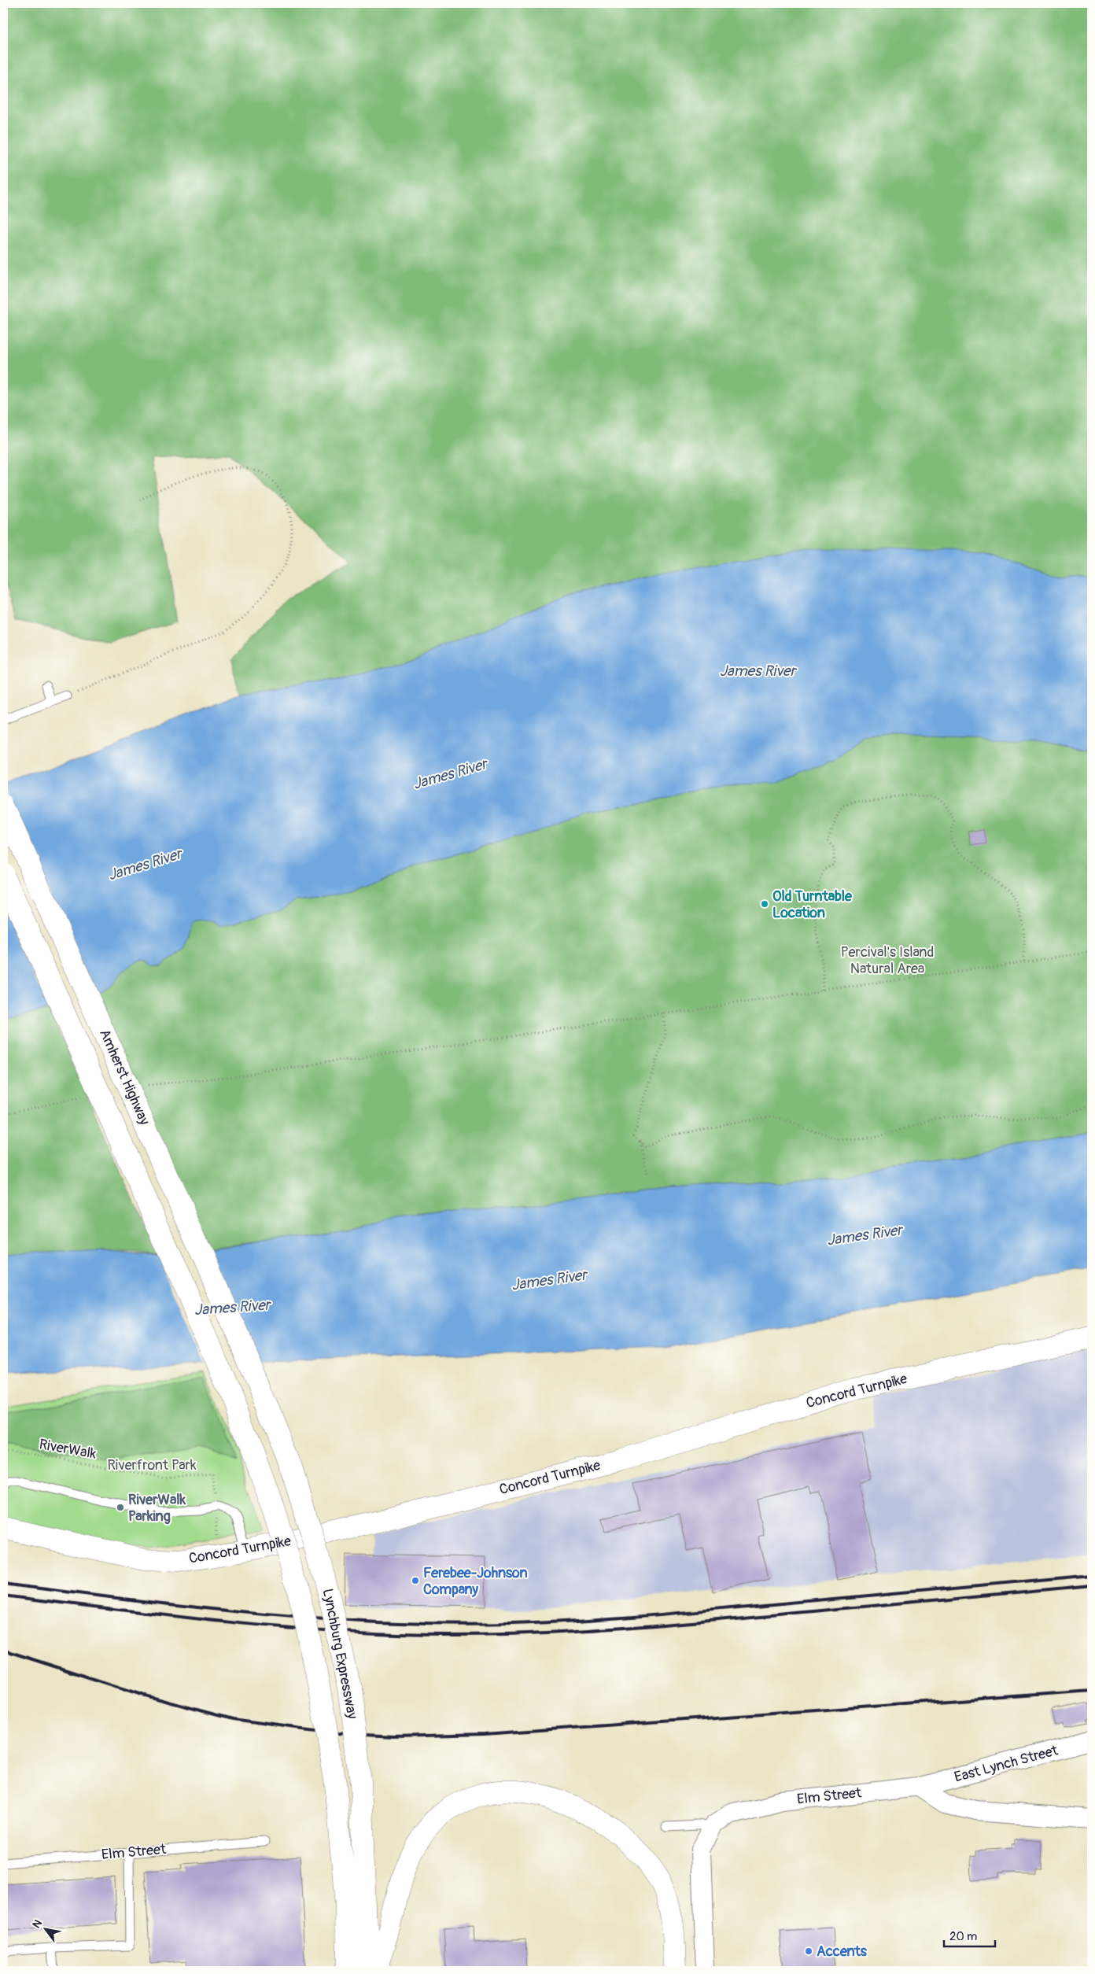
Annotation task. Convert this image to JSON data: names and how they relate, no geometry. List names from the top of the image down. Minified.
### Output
{"streets":{"main road":["Amherst Highway","Concord Turnpike","Lynchburg Expressway"],"street":["East Lynch Street","Elm Street"],"path":["RiverWalk"]},"crossings":[["Amherst Highway","Lynchburg Expressway"],["East Lynch Street","Elm Street"]],"water":["James River"],"parks":["Percival's Island Natural Area","Riverfront Park"],"places":["Old Turntable Location","RiverWalk Parking","Ferebee-Johnson Company","Accents"],"scale_bar":"20 m","north":"top left"}
